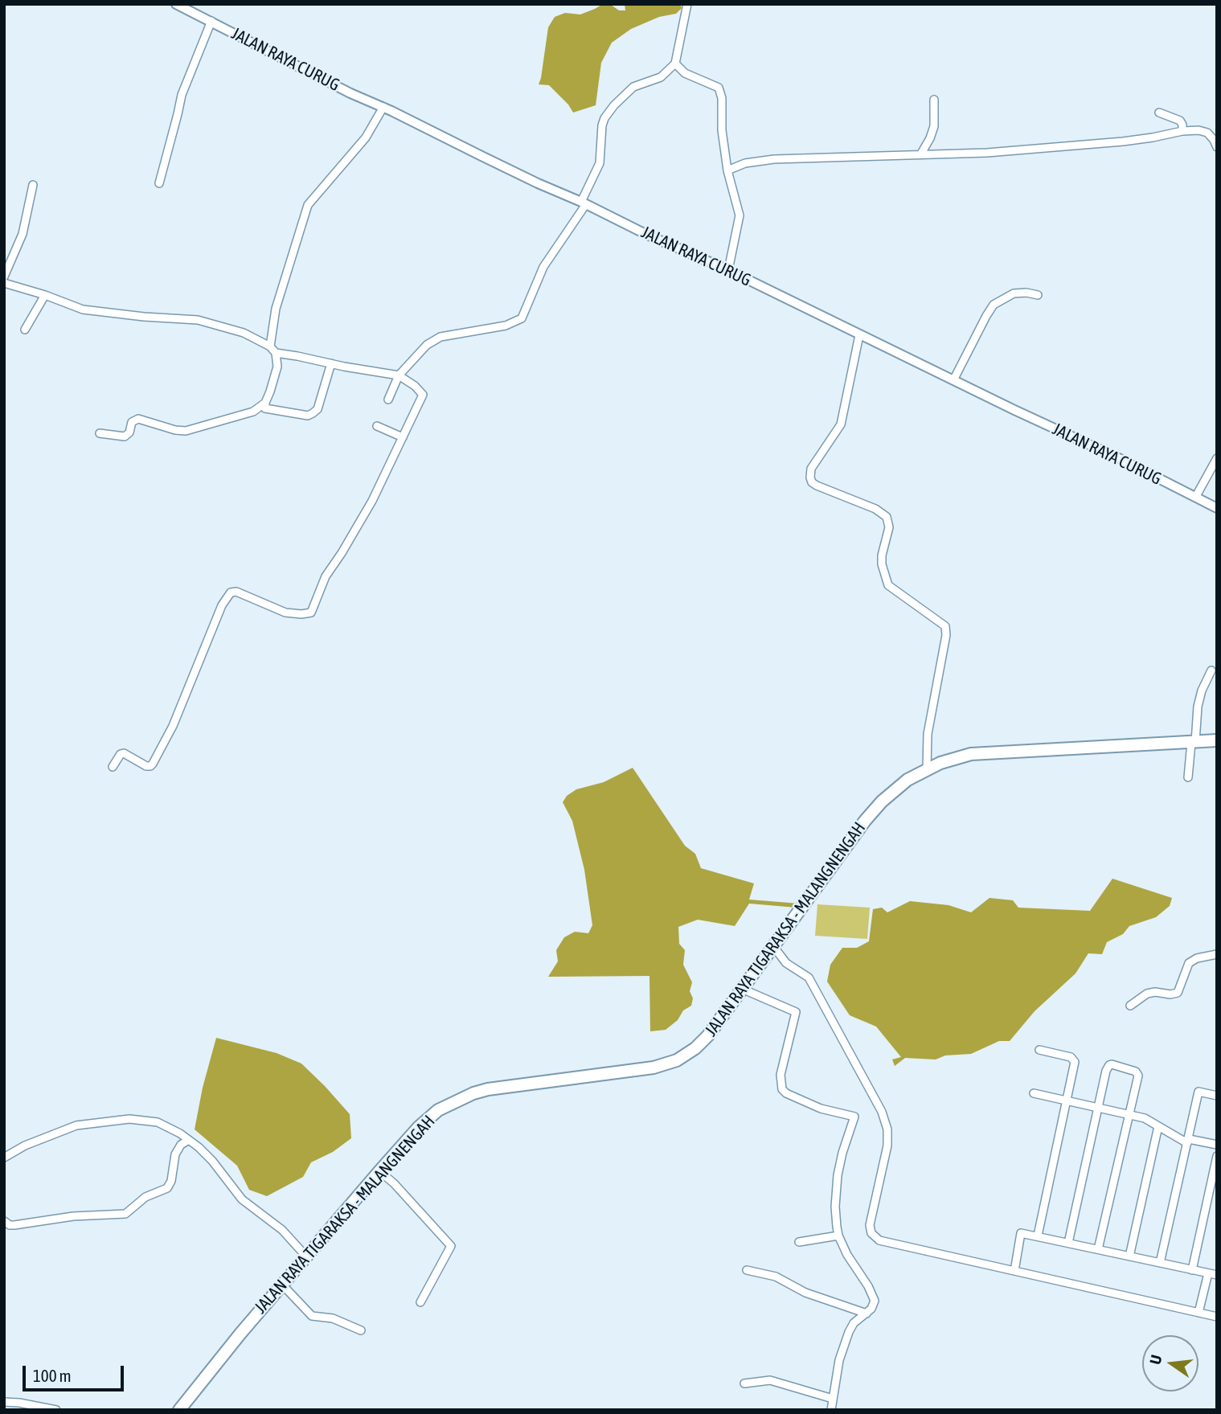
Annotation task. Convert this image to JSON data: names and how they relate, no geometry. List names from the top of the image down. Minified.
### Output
{"streets":{"main road":["JALAN RAYA TIGARAKSA - MALANGNENGAH"],"street":["JALAN RAYA CURUG"]},"scale_bar":"100 m","north":"left"}
